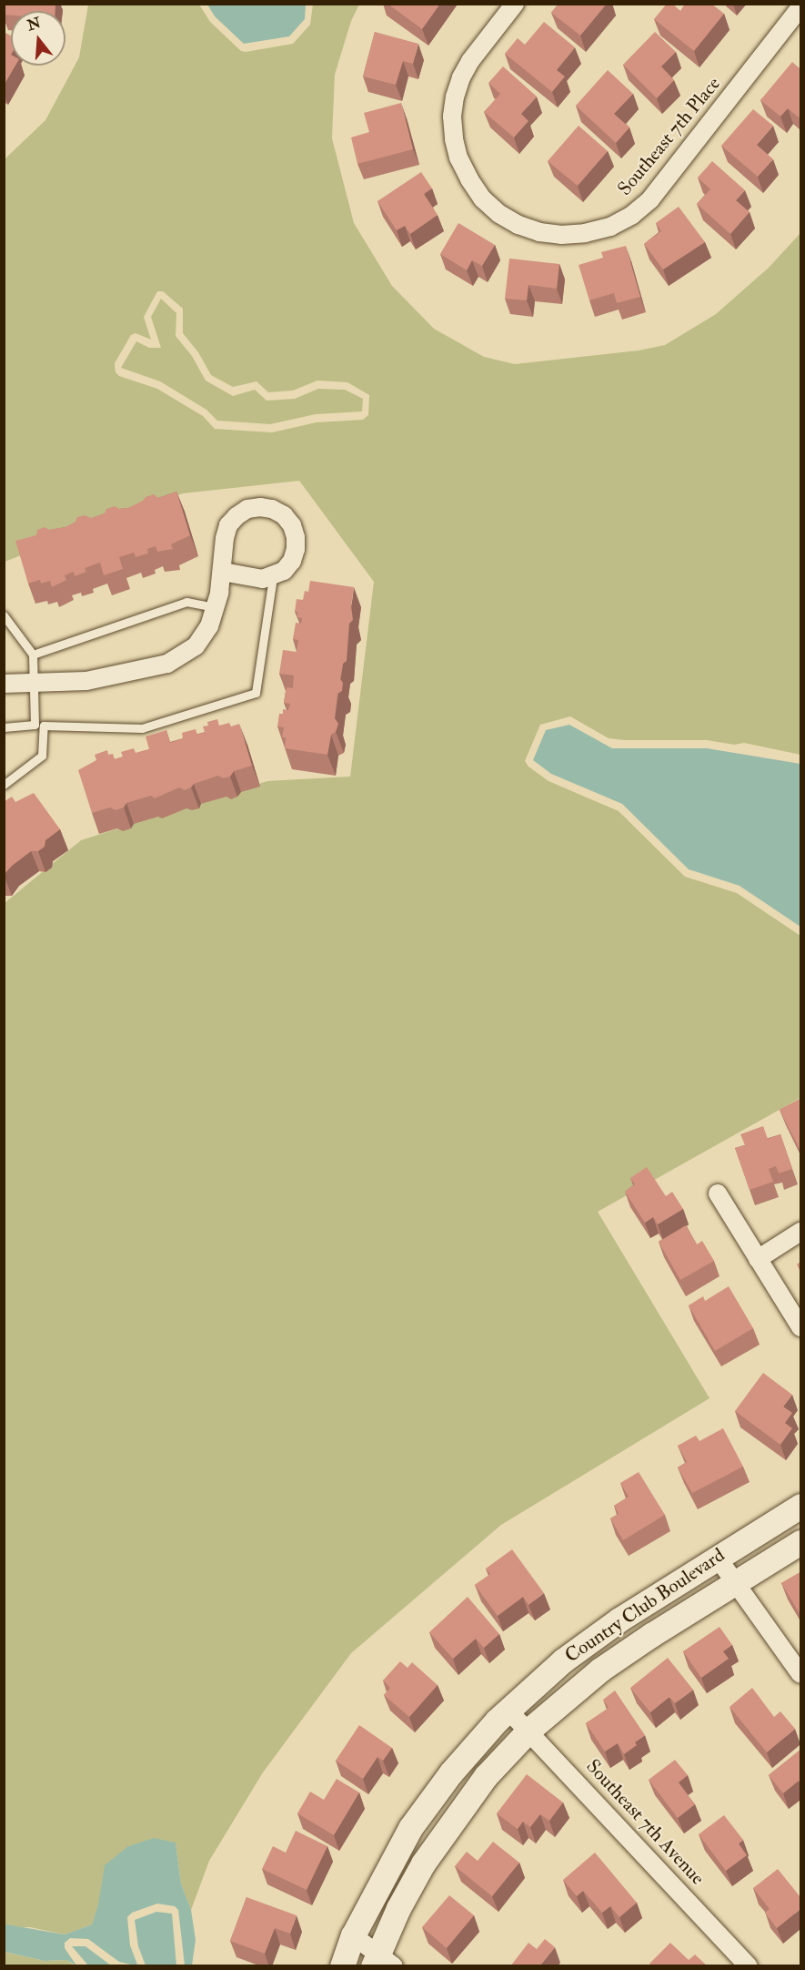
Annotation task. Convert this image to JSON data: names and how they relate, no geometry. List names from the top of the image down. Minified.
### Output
{"streets":{"main road":["Country Club Boulevard"],"street":["Southeast 7th Place","Southeast 7th Avenue"]},"crossings":[["Country Club Boulevard","Southeast 7th Avenue"]],"north":"top"}
